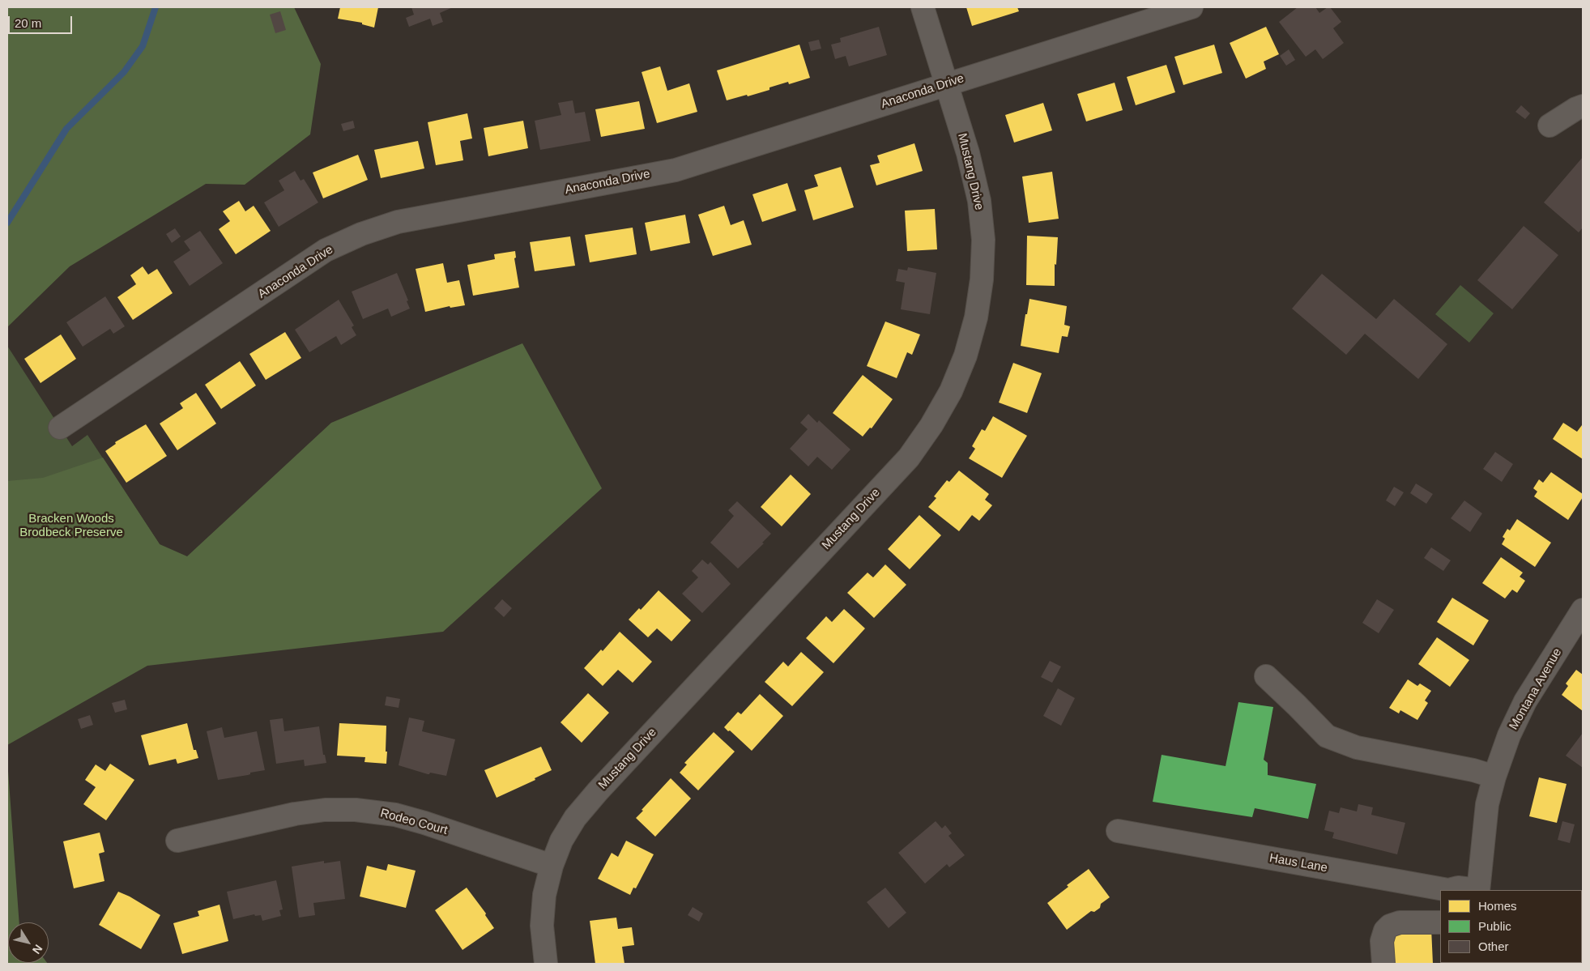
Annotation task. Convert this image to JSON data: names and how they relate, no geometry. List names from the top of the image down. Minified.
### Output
{"streets":{"street":["Anaconda Drive","Mustang Drive","Montana Avenue","Rodeo Court","Haus Lane"]},"crossings":[["Anaconda Drive","Mustang Drive"],["Mustang Drive","Rodeo Court"],["Montana Avenue","Haus Lane"]],"parks":["Bracken Woods Brodbeck Preserve"],"legend":["Homes","Public","Other"],"scale_bar":"20 m","north":"bottom right"}
